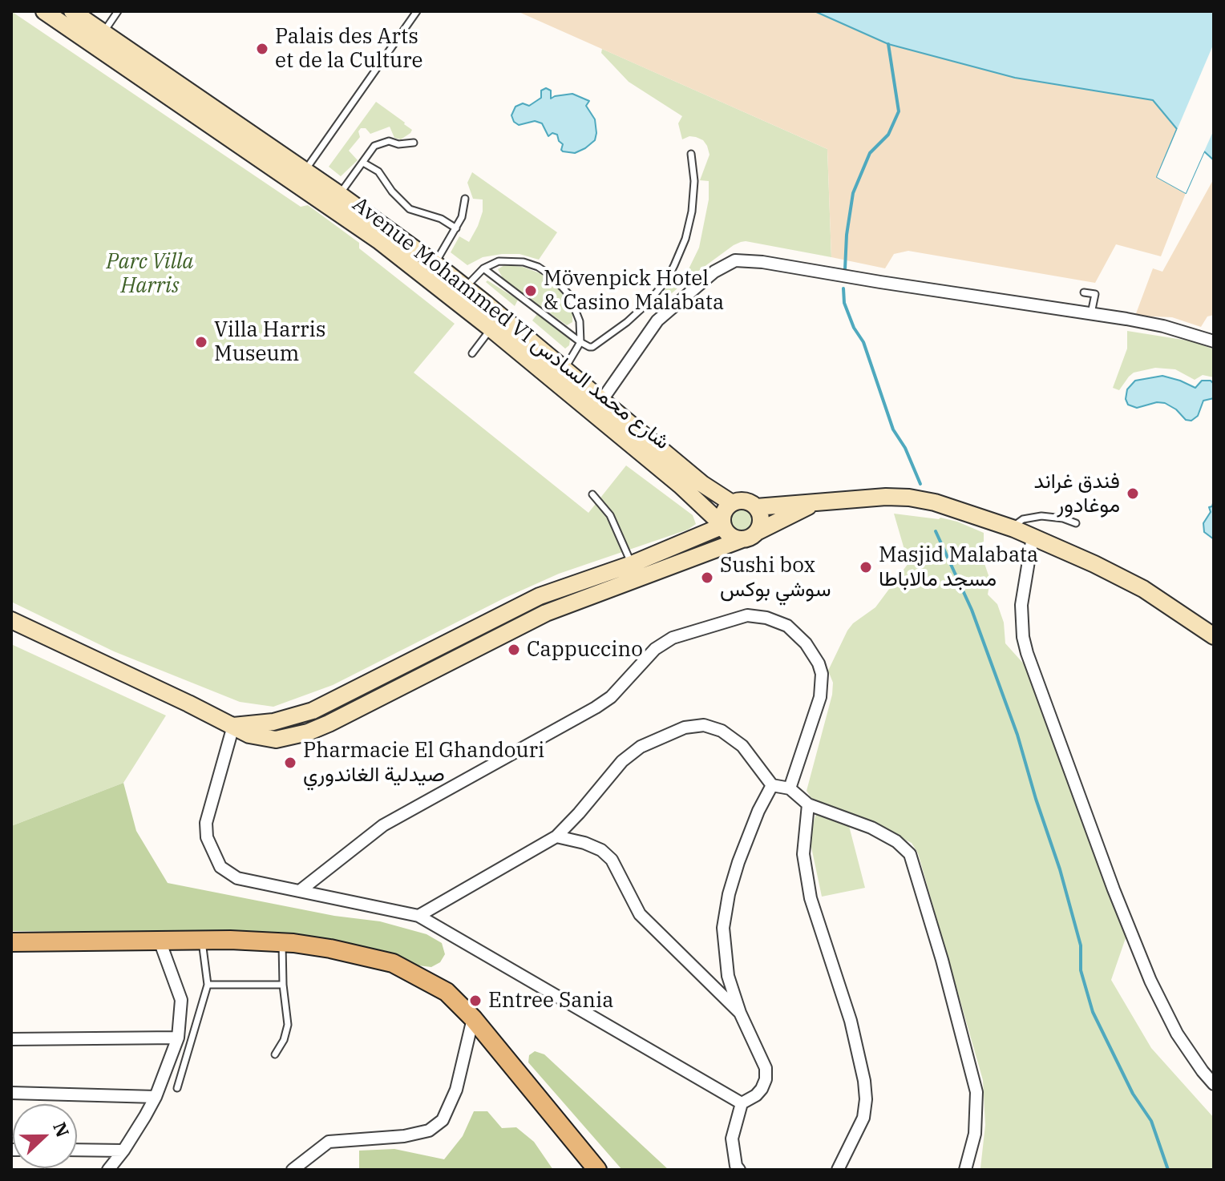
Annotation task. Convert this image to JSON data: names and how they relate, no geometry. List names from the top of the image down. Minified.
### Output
{"streets":{"main road":["Avenue Mohammed VI شارع محمد السادس"]},"parks":["Parc Villa Harris"],"places":["Palais des Arts et de la Culture","Mövenpick Hotel & Casino Malabata","Villa Harris Museum","فندق غراند موغادور","Masjid Malabata مسجد مالاباطا","Sushi box سوشي بوكس","Cappuccino","Pharmacie El Ghandouri صيدلية الغاندوري","Entree Sania"],"north":"right"}
